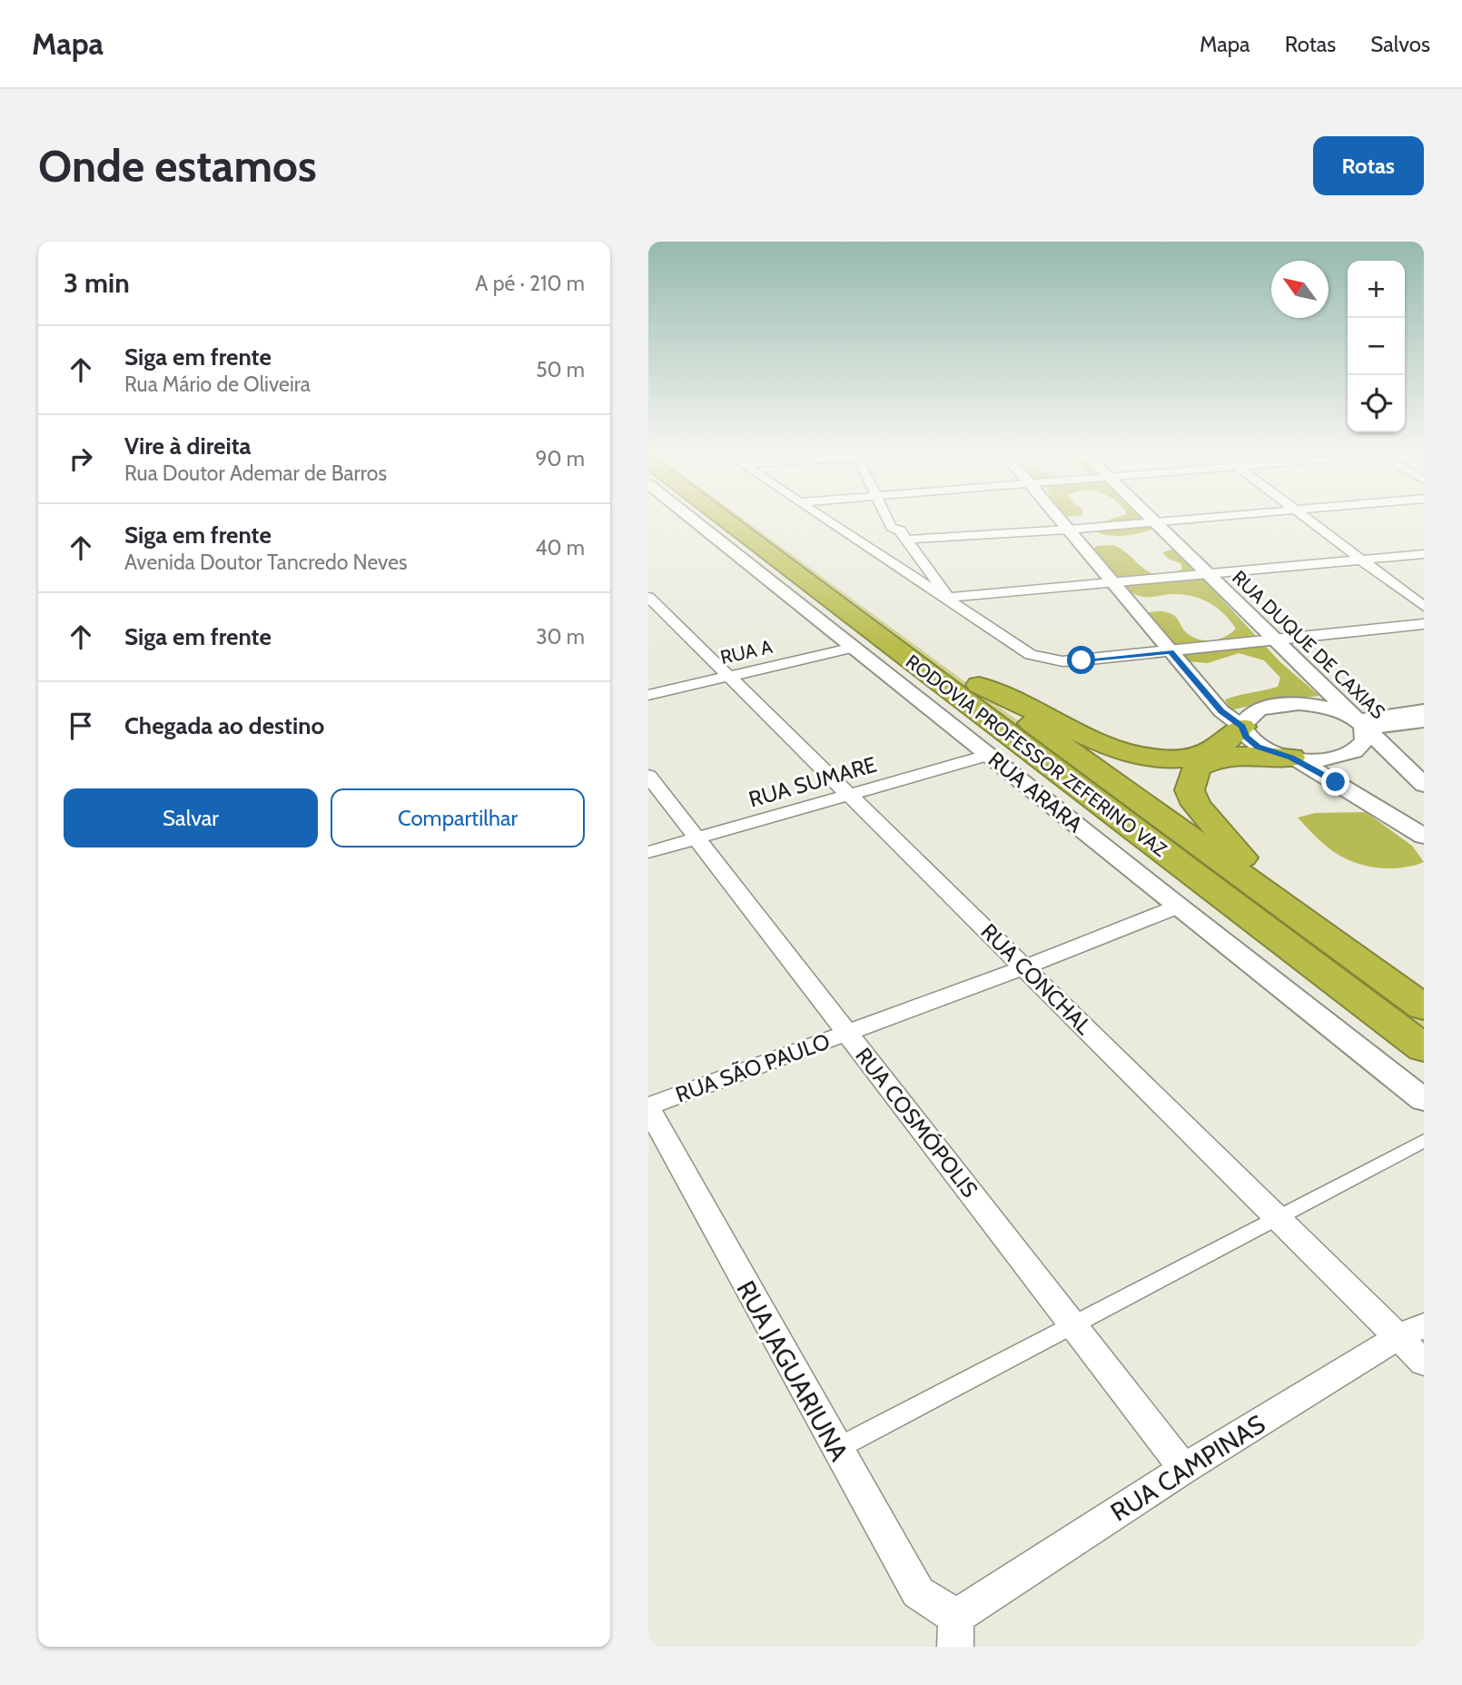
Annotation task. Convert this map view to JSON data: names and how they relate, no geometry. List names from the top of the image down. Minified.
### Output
{"streets":{"highway":["RODOVIA PROFESSOR ZEFERINO VAZ"],"street":["RUA DUQUE DE CAXIAS","RUA A","RUA SUMARE","RUA ARARA","RUA CONCHAL","RUA SÃO PAULO","RUA COSMÓPOLIS","RUA JAGUARIUNA","RUA CAMPINAS"]},"crossings":[["RUA A","RUA ARARA"],["RUA A","RUA CONCHAL"],["RUA SUMARE","RUA ARARA"],["RUA SUMARE","RUA CONCHAL"],["RUA SUMARE","RUA COSMÓPOLIS"],["RUA ARARA","RUA SÃO PAULO"],["RUA CONCHAL","RUA SÃO PAULO"],["RUA CONCHAL","RUA CAMPINAS"],["RUA SÃO PAULO","RUA COSMÓPOLIS"],["RUA SÃO PAULO","RUA JAGUARIUNA"],["RUA COSMÓPOLIS","RUA CAMPINAS"],["RUA JAGUARIUNA","RUA CAMPINAS"]],"north":"top left","page":{"header":"Mapa","nav":["Mapa","Rotas","Salvos"],"buttons":["Rotas",["Salvar","Compartilhar"]],"title":"Onde estamos","heading":["3 min","A pé · 210 m"],"map_buttons":["+","−"],"list":[["Siga em frente","Rua Mário de Oliveira","50 m"],["Vire à direita","Rua Doutor Ademar de Barros","90 m"],["Siga em frente","Avenida Doutor Tancredo Neves","40 m"],["Siga em frente","30 m"],"Chegada ao destino"]}}
